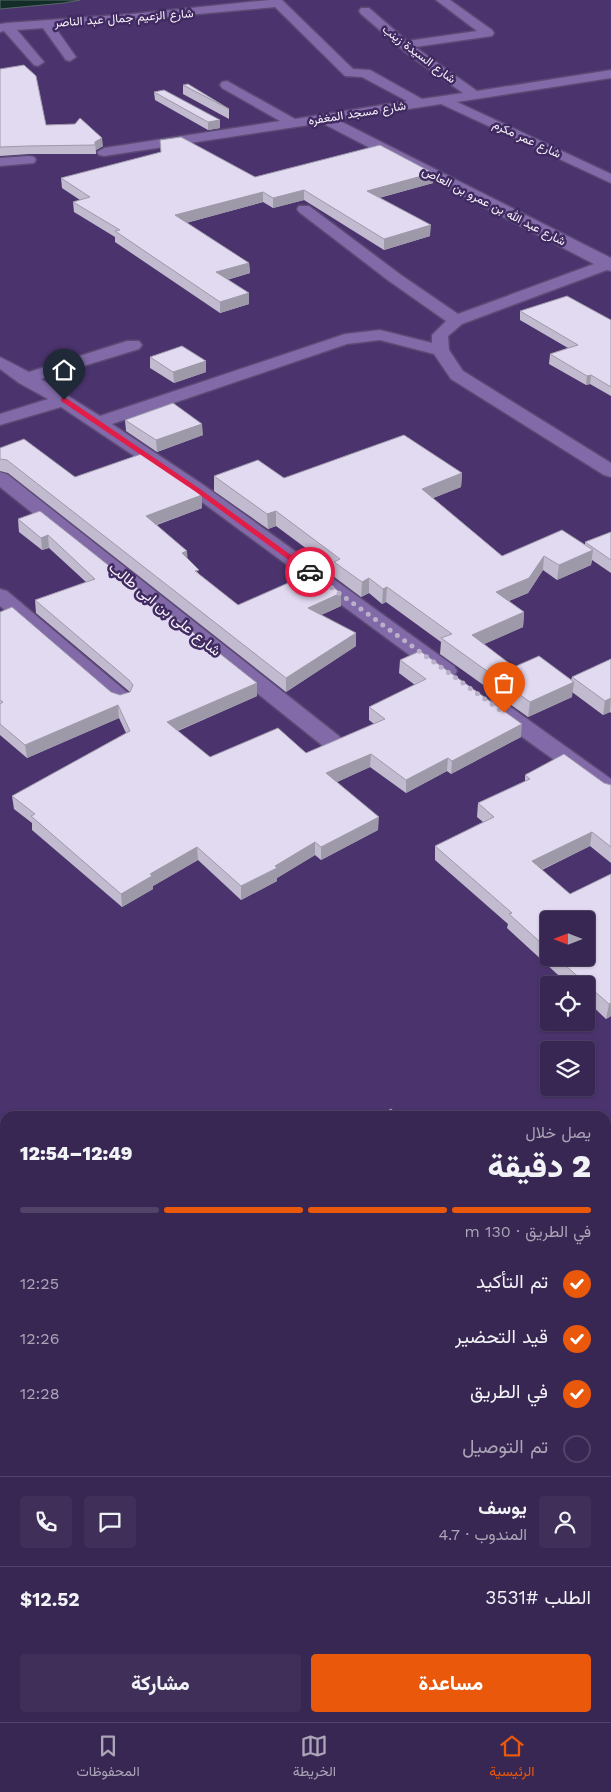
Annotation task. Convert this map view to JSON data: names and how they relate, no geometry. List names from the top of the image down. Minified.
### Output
{"streets":{"street":["شارع الزعيم جمال عبد الناصر","شارع السيدة زينب","شارع مسجد المغفره","شارع عمر مكرم","شارع عبد الله بن عمرو بن العاص","شارع على بن ابى طالب"]},"crossings":[["شارع السيدة زينب","شارع مسجد المغفره"],["شارع مسجد المغفره","شارع عمر مكرم"],["شارع مسجد المغفره","شارع عبد الله بن عمرو بن العاص"]],"north":"left","page":{"heading":["2 دقيقة","يصل خلال","12:49–12:54"],"panel":["يوسف","المندوب · 4.7","الطلب #3531","$12.52"],"bar":"في الطريق · 130 m","list":[["تم التأكيد","12:25"],["قيد التحضير","12:26"],["في الطريق","12:28"],"تم التوصيل"],"buttons":["مساعدة","مشاركة"],"tabs":["الرئيسية","الخريطة","المحفوظات"]}}
